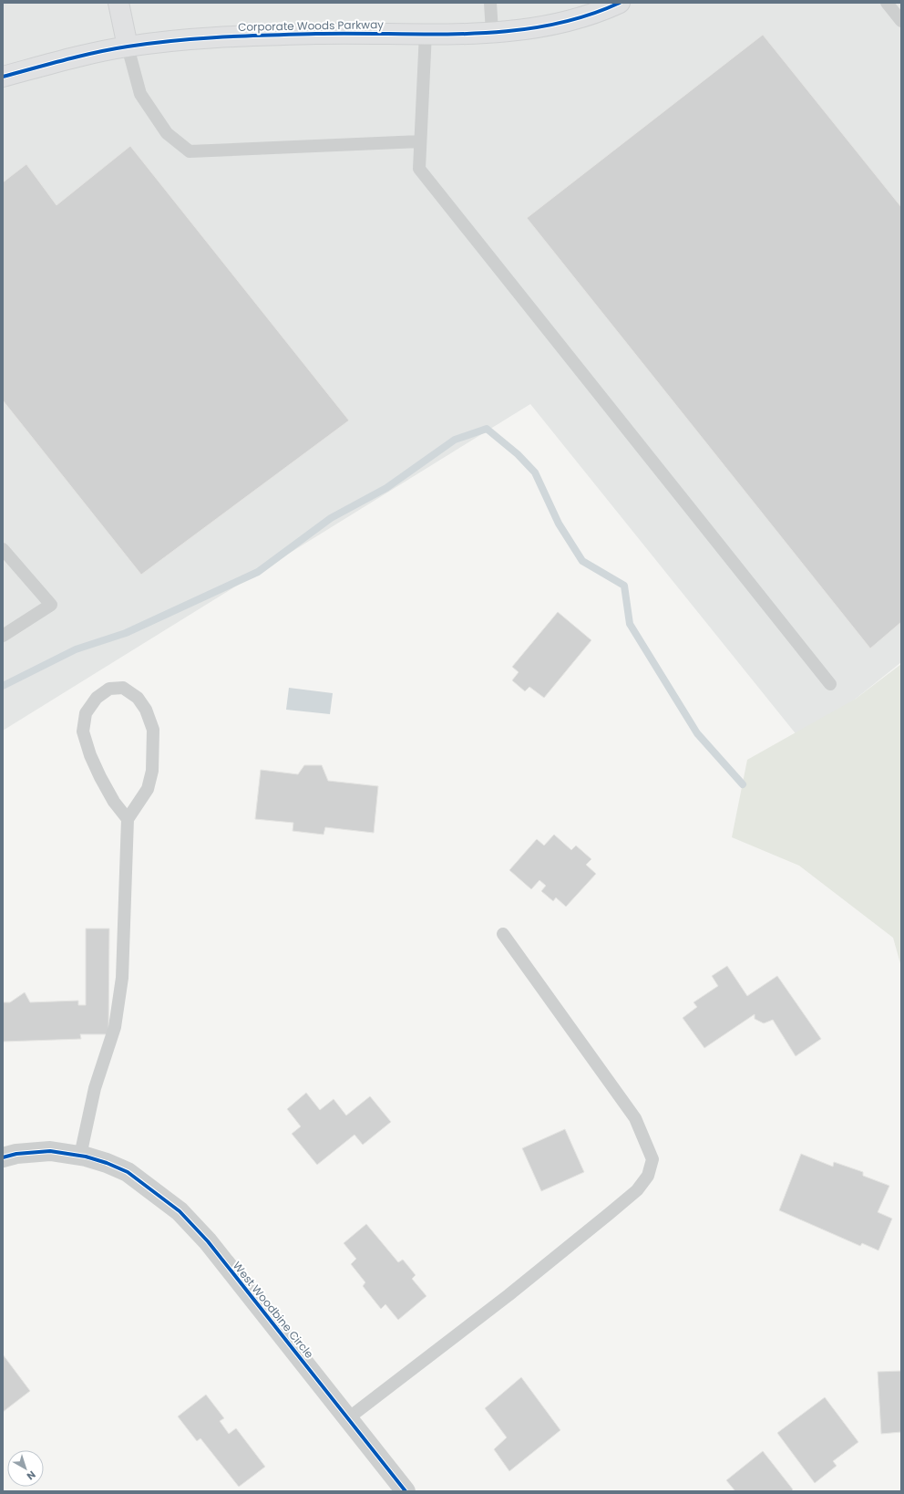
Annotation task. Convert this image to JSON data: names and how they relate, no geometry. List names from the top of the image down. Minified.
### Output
{"streets":{"street":["Corporate Woods Parkway","West Woodbine Circle"]},"north":"bottom right"}
